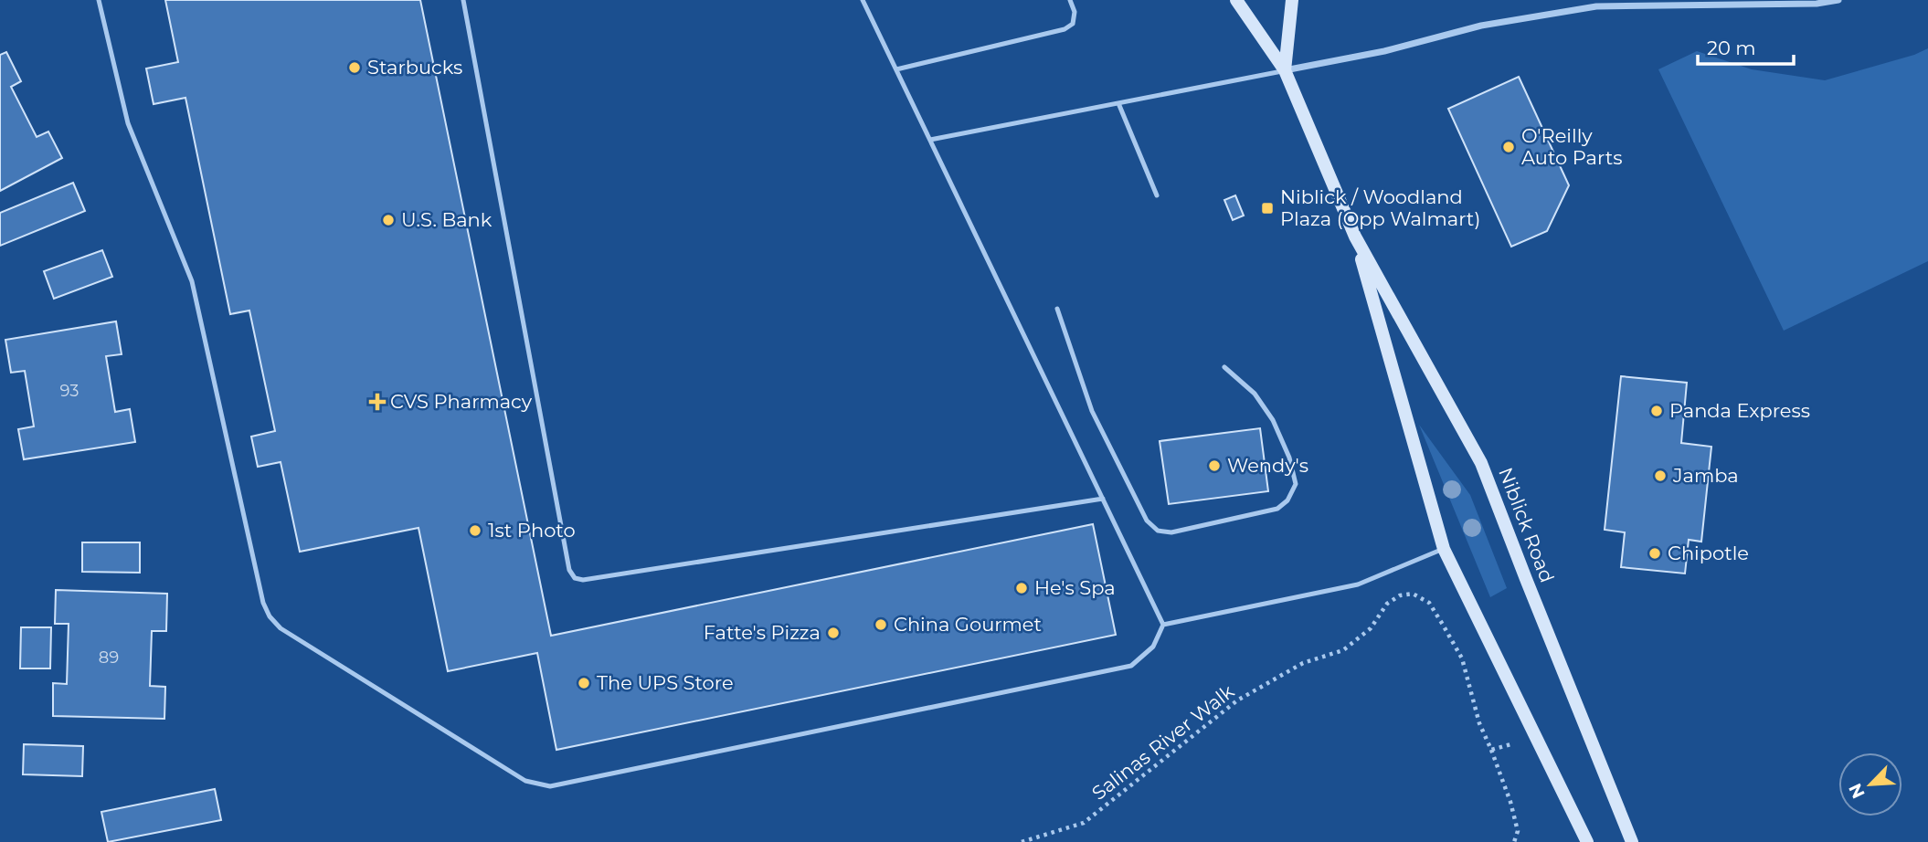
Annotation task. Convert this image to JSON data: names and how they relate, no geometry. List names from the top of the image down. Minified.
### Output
{"streets":{"main road":["Niblick Road"],"path":["Salinas River Walk"]},"places":{"other":["Starbucks","O'Reilly Auto Parts","U.S. Bank","Panda Express","Wendy's","Jamba","1st Photo","Chipotle","He's Spa","China Gourmet","Fatte's Pizza","The UPS Store"],"transit":["Niblick / Woodland Plaza (Opp Walmart)"],"health":["CVS Pharmacy"]},"house_numbers":["93","89"],"scale_bar":"20 m","north":"bottom left"}
